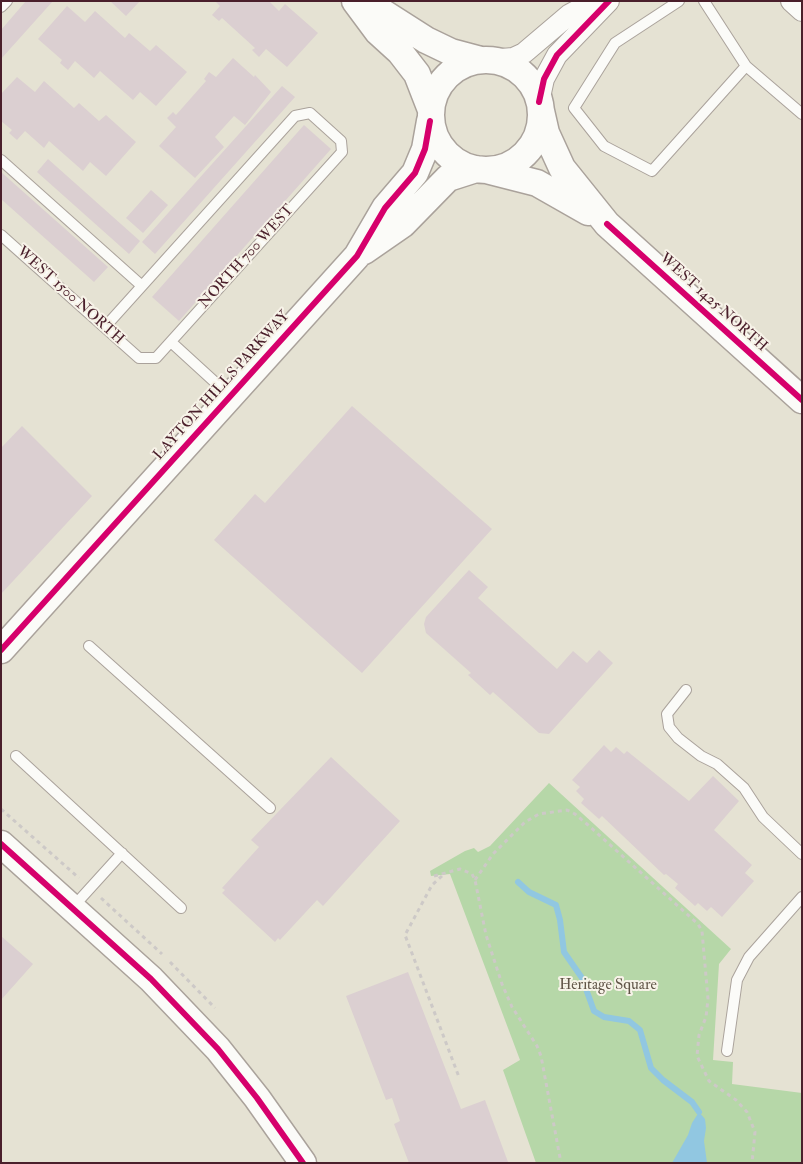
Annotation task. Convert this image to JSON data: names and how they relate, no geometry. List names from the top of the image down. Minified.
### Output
{"streets":{"street":["WEST 1425 NORTH","LAYTON HILLS PARKWAY"],"lane":["NORTH 700 WEST","WEST 1500 NORTH"]},"crossings":[["NORTH 700 WEST","WEST 1500 NORTH"],["WEST 1425 NORTH","LAYTON HILLS PARKWAY"]],"parks":["Heritage Square"]}
